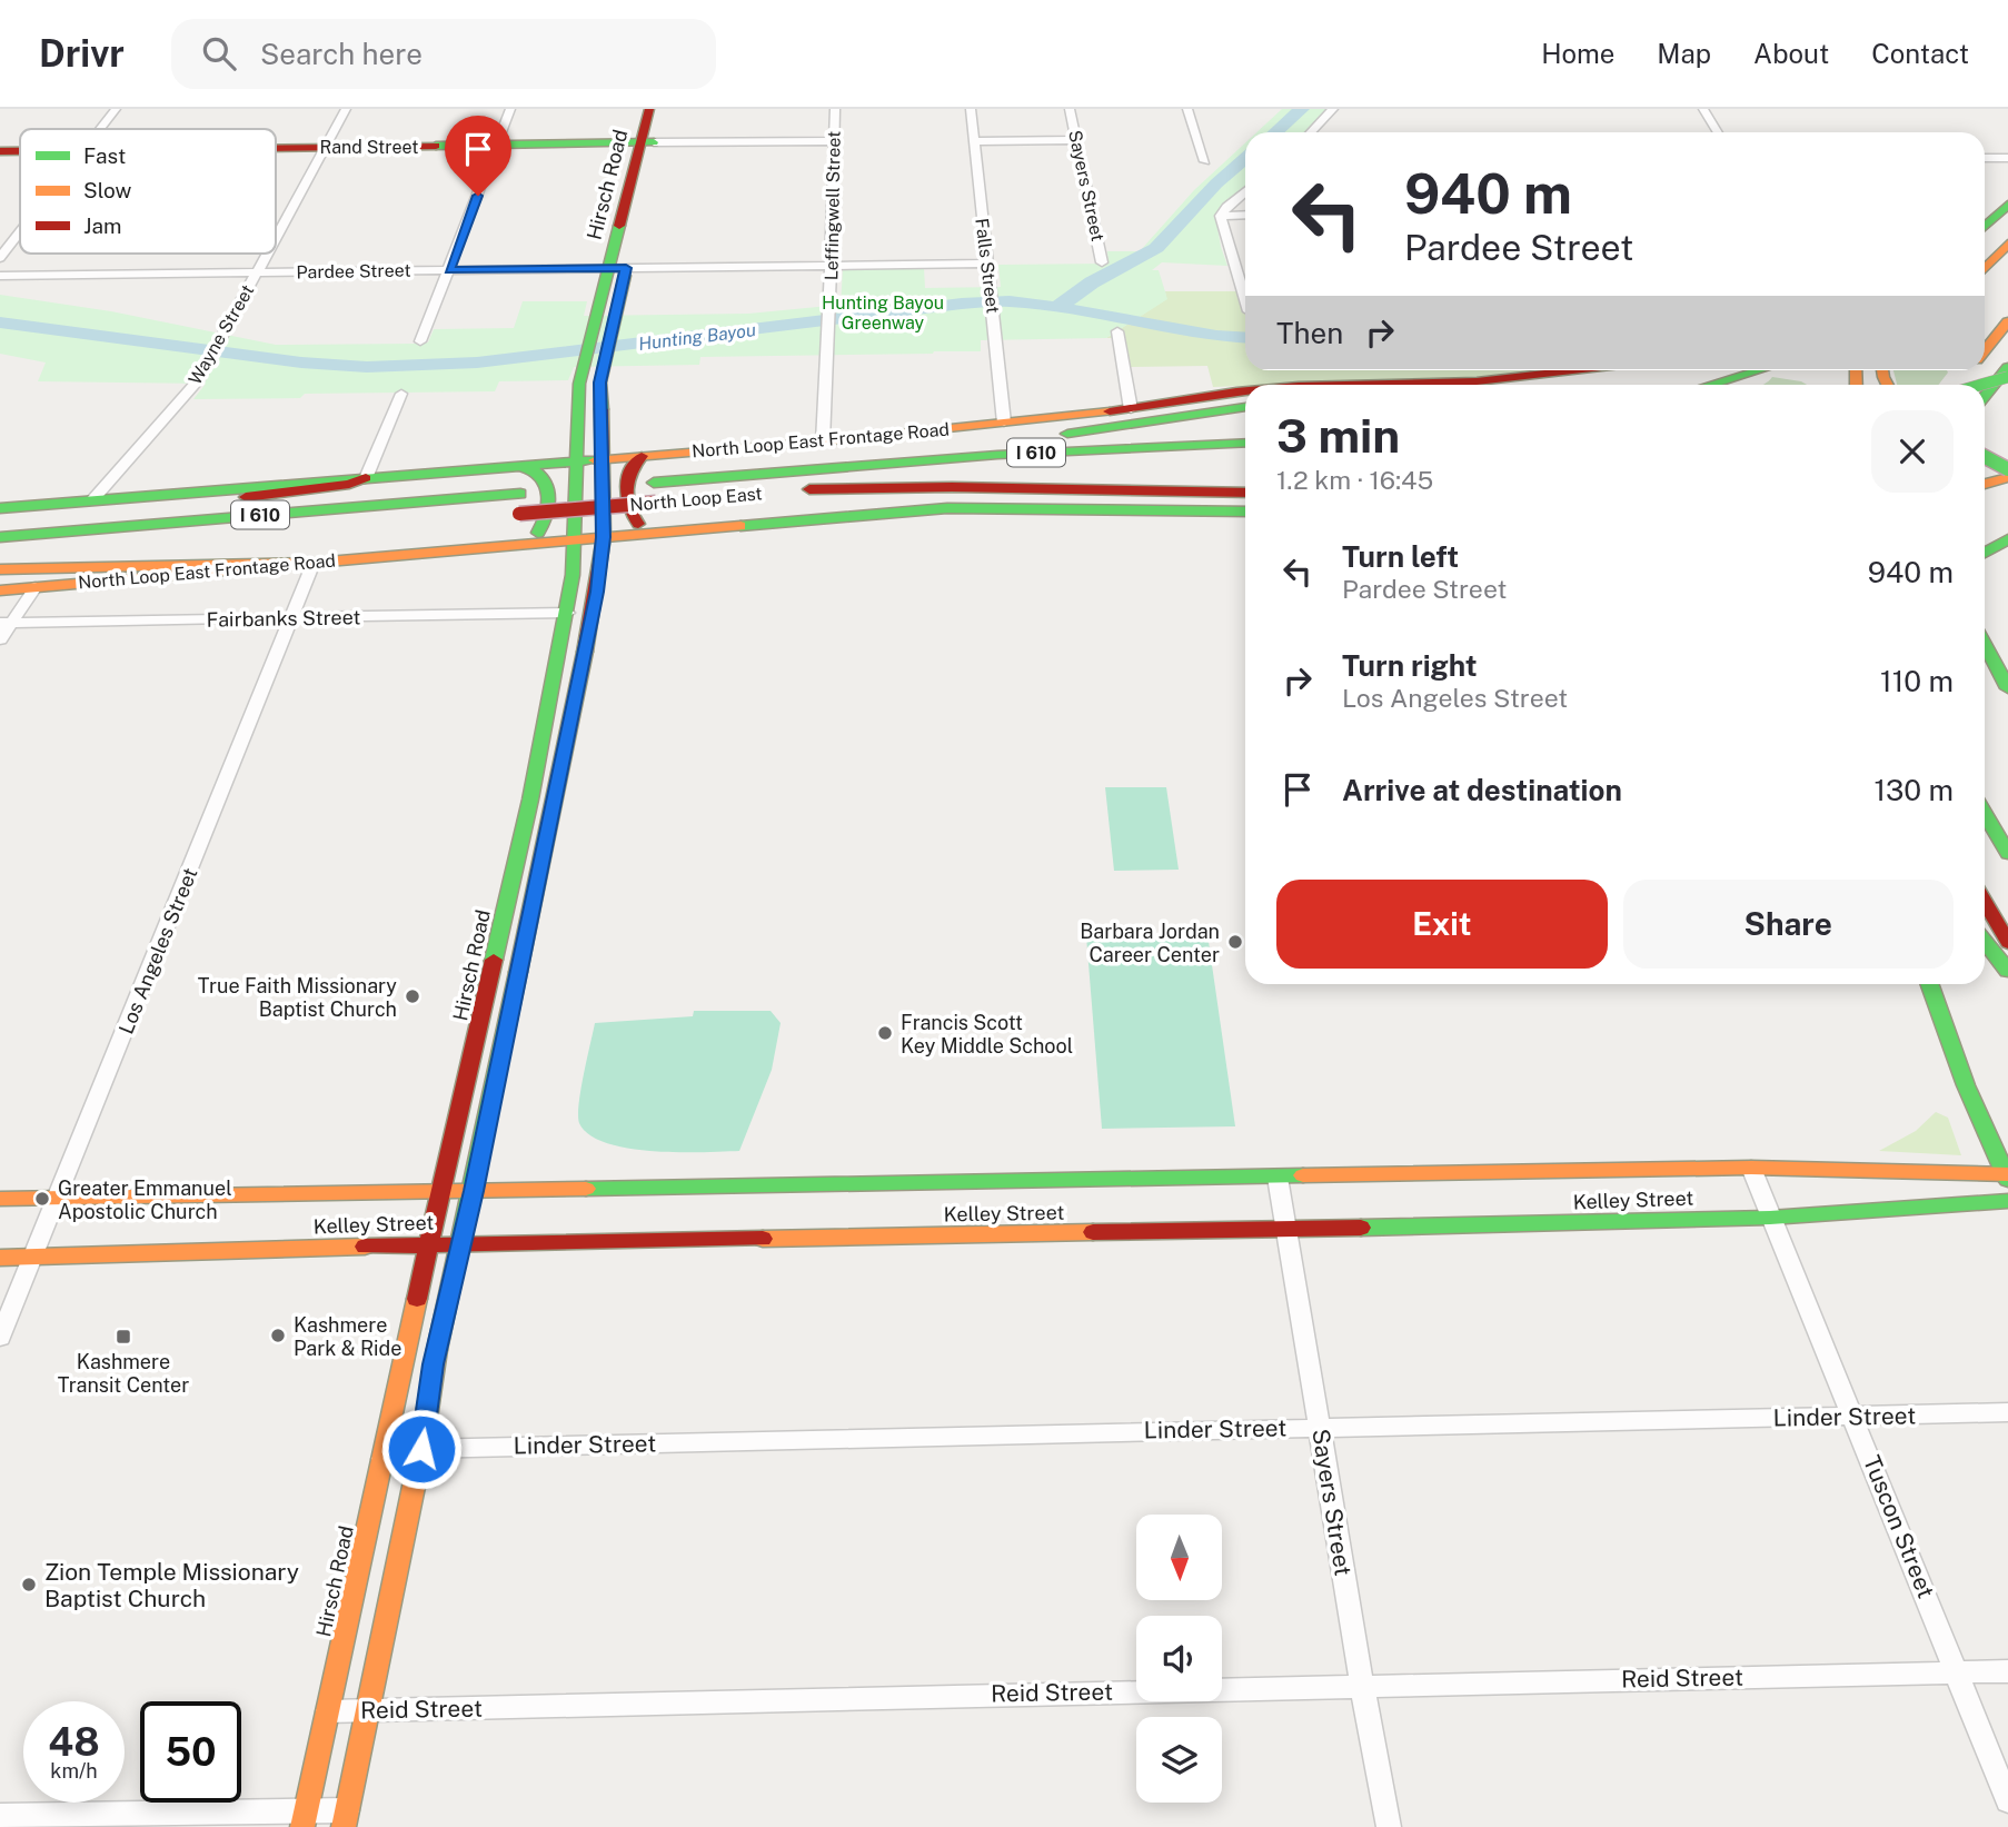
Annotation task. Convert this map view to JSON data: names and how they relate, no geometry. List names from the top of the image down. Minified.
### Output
{"streets":{"main road":["Rand Street","Hirsch Road","North Loop East Frontage Road","I 610","North Loop East","Kelley Street"],"street":["Sayers Street","Leffingwell Street","Falls Street","Pardee Street","Wayne Street","Fairbanks Street","Los Angeles Street","Linder Street","Tuscon Street","Reid Street"]},"crossings":[["Rand Street","Hirsch Road"],["Rand Street","Leffingwell Street"],["Rand Street","Wayne Street"],["Hirsch Road","Pardee Street"],["Hirsch Road","North Loop East Frontage Road"],["Hirsch Road","Fairbanks Street"],["Hirsch Road","Kelley Street"],["Hirsch Road","Linder Street"],["Hirsch Road","Reid Street"],["Sayers Street","Kelley Street"],["Sayers Street","Linder Street"],["Sayers Street","Reid Street"],["Leffingwell Street","Pardee Street"],["Leffingwell Street","North Loop East Frontage Road"],["Falls Street","Pardee Street"],["Falls Street","North Loop East Frontage Road"],["Pardee Street","Wayne Street"],["Wayne Street","North Loop East Frontage Road"],["North Loop East Frontage Road","Los Angeles Street"],["Fairbanks Street","Los Angeles Street"],["Los Angeles Street","Kelley Street"],["Kelley Street","Tuscon Street"],["Linder Street","Tuscon Street"],["Tuscon Street","Reid Street"]],"water":["Hunting Bayou"],"parks":["Hunting Bayou Greenway"],"places":{"other":["Barbara Jordan Career Center","True Faith Missionary Baptist Church","Francis Scott Key Middle School","Greater Emmanuel Apostolic Church","Kashmere Park & Ride","Zion Temple Missionary Baptist Church"],"transit":["Kashmere Transit Center"]},"legend":["Fast","Slow","Jam"],"north":"bottom","page":{"header":"Drivr","search":"Search here","nav":["Home","Map","About","Contact"],"turn":["940 m","Pardee Street"],"then":"Then","heading":["3 min","1.2 km · 16:45"],"list":[{"name":"Turn left","note":"Pardee Street","value":"940 m"},{"name":"Turn right","note":"Los Angeles Street","value":"110 m"},{"name":"Arrive at destination","value":"130 m"}],"buttons":["Exit","Share"],"speed":"48 km/h","limit":"50"}}
